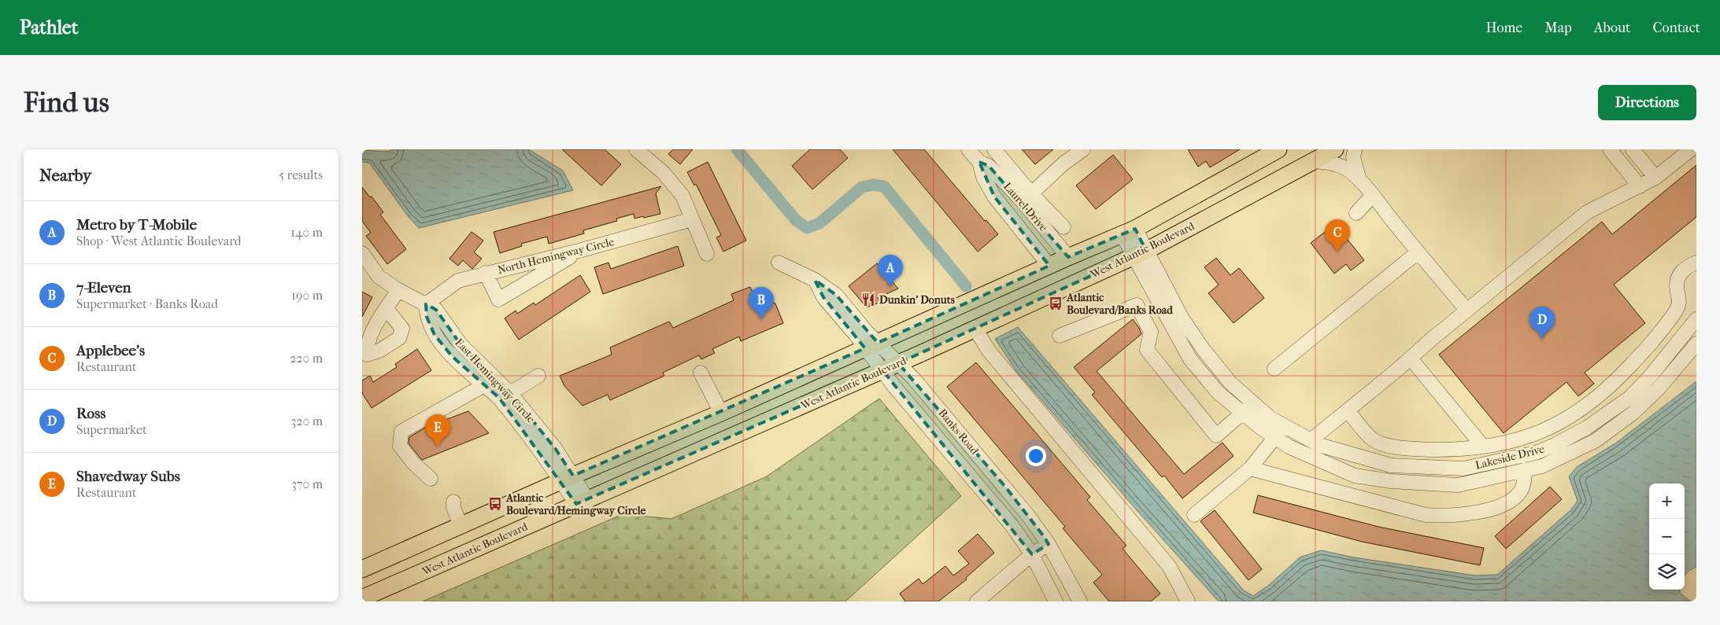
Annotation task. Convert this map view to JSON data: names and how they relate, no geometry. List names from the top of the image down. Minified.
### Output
{"streets":{"main road":["West Atlantic Boulevard"],"street":["Laurel Drive","North Hemingway Circle","East Hemingway Circle","Banks Road","Lakeside Drive"]},"crossings":[["Laurel Drive","West Atlantic Boulevard"],["West Atlantic Boulevard","East Hemingway Circle"],["West Atlantic Boulevard","Banks Road"],["West Atlantic Boulevard","Lakeside Drive"],["North Hemingway Circle","East Hemingway Circle"]],"places":{"restaurant":["Dunkin' Donuts"],"bus stop":["Atlantic Boulevard/Banks Road","Atlantic Boulevard/Hemingway Circle"]},"page":{"header":"Pathlet","nav":["Home","Map","About","Contact"],"buttons":"Directions","title":"Find us","heading":["Nearby","5 results"],"list":[{"mark":"A","name":"Metro by T-Mobile","note":"Shop · West Atlantic Boulevard","value":"140 m"},{"mark":"B","name":"7-Eleven","note":"Supermarket · Banks Road","value":"190 m"},{"mark":"C","name":"Applebee's","note":"Restaurant","value":"220 m"},{"mark":"D","name":"Ross","note":"Supermarket","value":"320 m"},{"mark":"E","name":"Shavedway Subs","note":"Restaurant","value":"370 m"}],"pins":["C","A","B","D","E"],"map_buttons":["+","−"]}}
